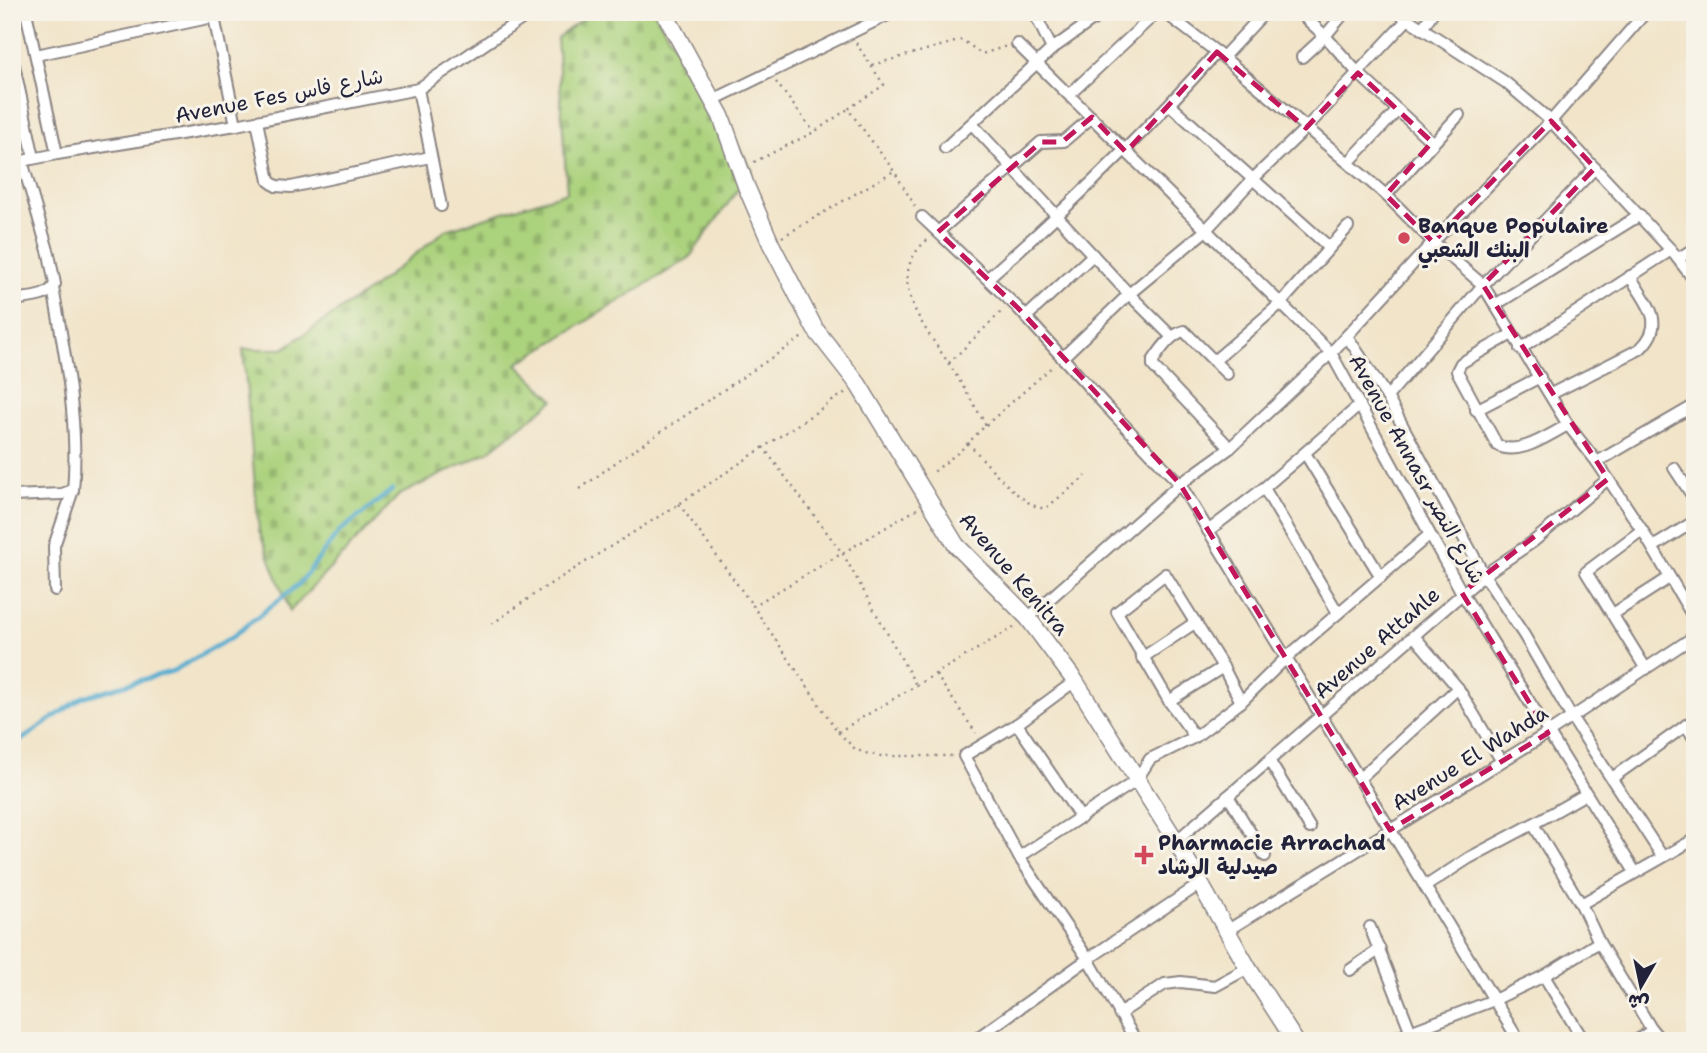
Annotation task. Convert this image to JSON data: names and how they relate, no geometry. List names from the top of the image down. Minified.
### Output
{"streets":{"street":["Avenue Fes شارع فاس","Avenue Annasr شارع النصر","Avenue Kenitra","Avenue Attahle","Avenue El Wahda"]},"crossings":[["Avenue Annasr شارع النصر","Avenue Attahle"],["Avenue Annasr شارع النصر","Avenue El Wahda"],["Avenue Kenitra","Avenue Attahle"],["Avenue Kenitra","Avenue El Wahda"]],"places":{"other":["Banque Populaire البنك الشعبي"],"health":["Pharmacie Arrachad صيدلية الرشاد"]},"north":"bottom"}
